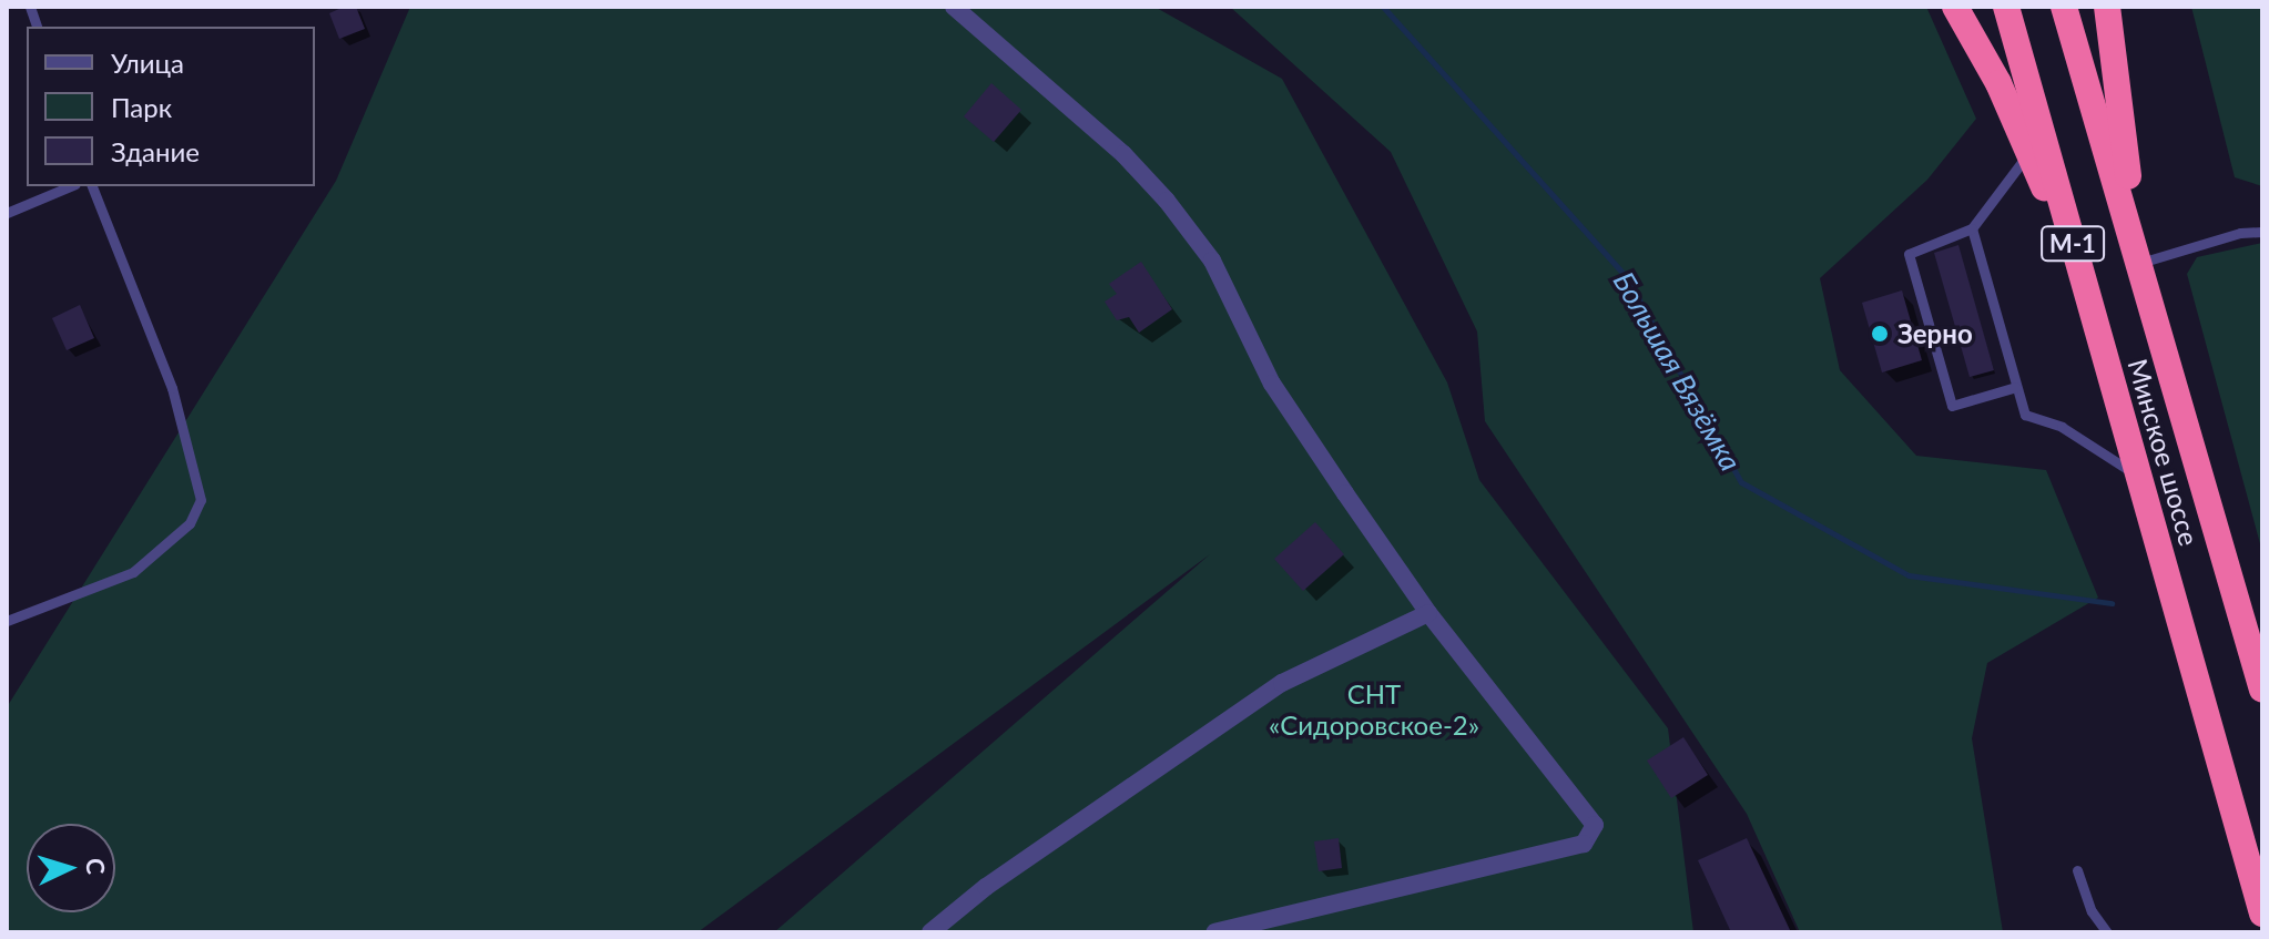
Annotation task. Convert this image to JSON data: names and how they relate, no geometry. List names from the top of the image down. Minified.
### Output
{"streets":{"highway":["М-1","Минское шоссе"]},"water":["Большая Вязёмка"],"parks":["СНТ «Сидоровское-2»"],"places":["Зерно"],"legend":["Улица","Парк","Здание"],"north":"right"}
